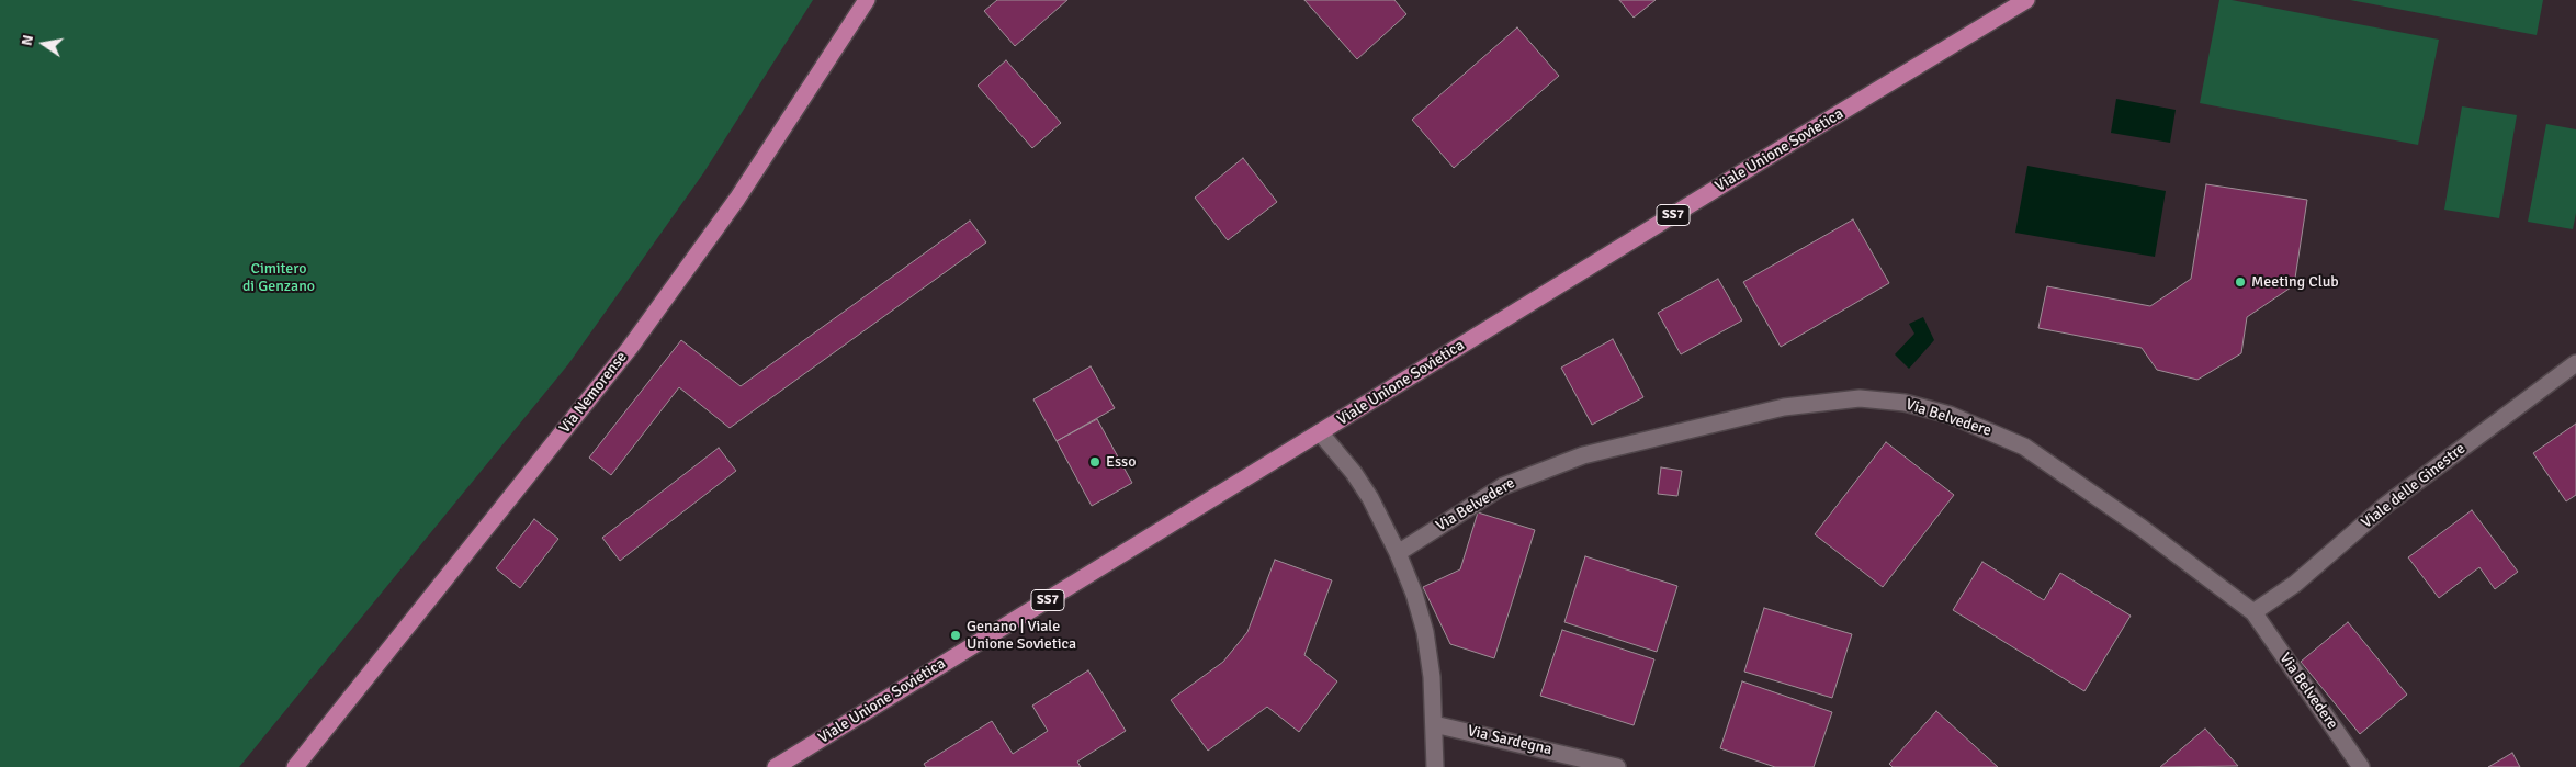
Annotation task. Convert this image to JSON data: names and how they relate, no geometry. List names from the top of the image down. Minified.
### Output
{"streets":{"main road":["Viale Unione Sovietica","SS7","Via Nemorense"],"street":["Via Belvedere","Viale delle Ginestre","Via Sardegna"]},"crossings":[["Via Belvedere","Viale delle Ginestre"]],"parks":["Cimitero di Genzano"],"places":["Meeting Club","Esso","Genano | Viale Unione Sovietica"],"north":"left"}
